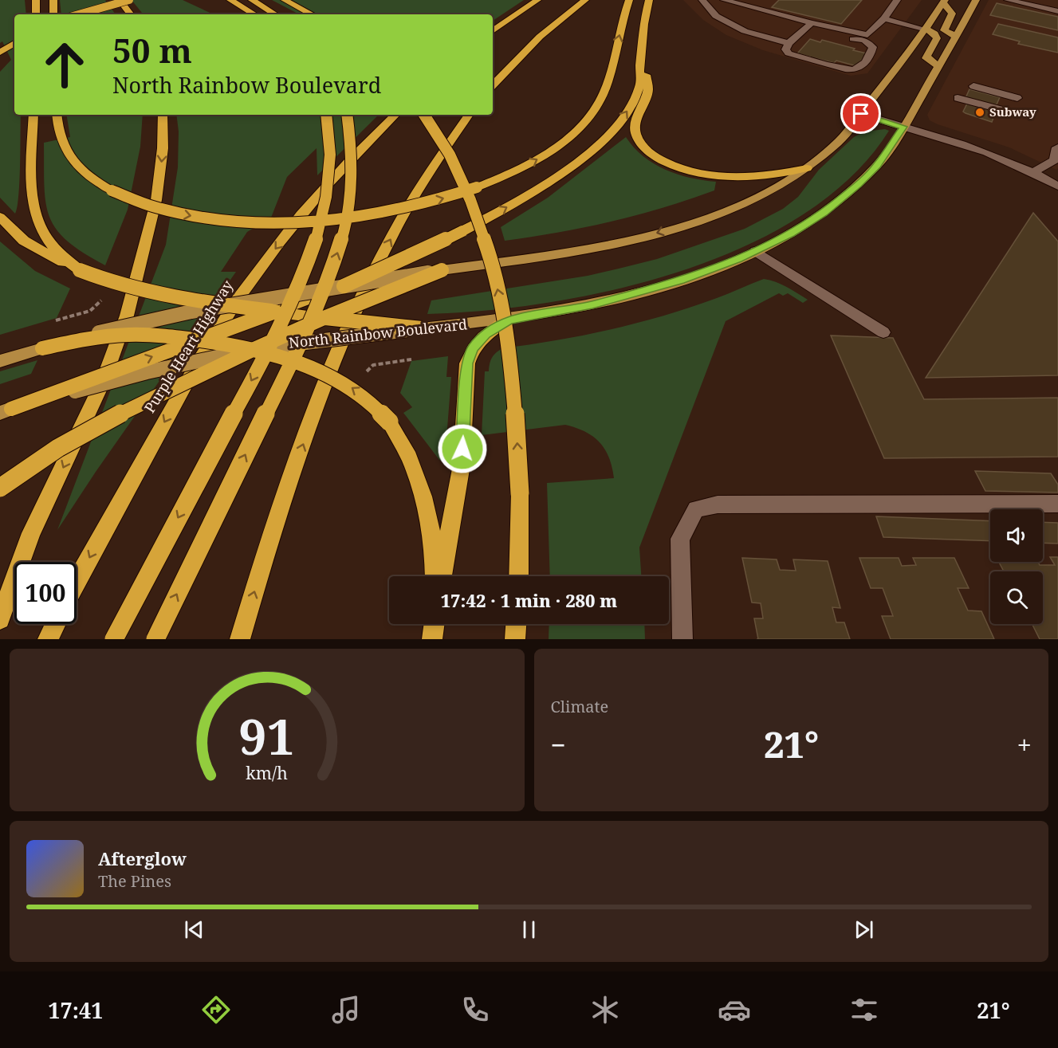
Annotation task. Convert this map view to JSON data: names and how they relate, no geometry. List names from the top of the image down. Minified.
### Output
{"streets":{"highway":["Purple Heart Highway"],"main road":["North Rainbow Boulevard"]},"places":["Subway"],"page":{"turn":["50 m","North Rainbow Boulevard"],"limit":"100","trip":"17:42 · 1 min · 280 m","tile":"Climate","heat":["−","21°","+"],"song":["Afterglow","The Pines"],"tabs":["17:41","21°"],"gauge":["91","km/h"]}}
